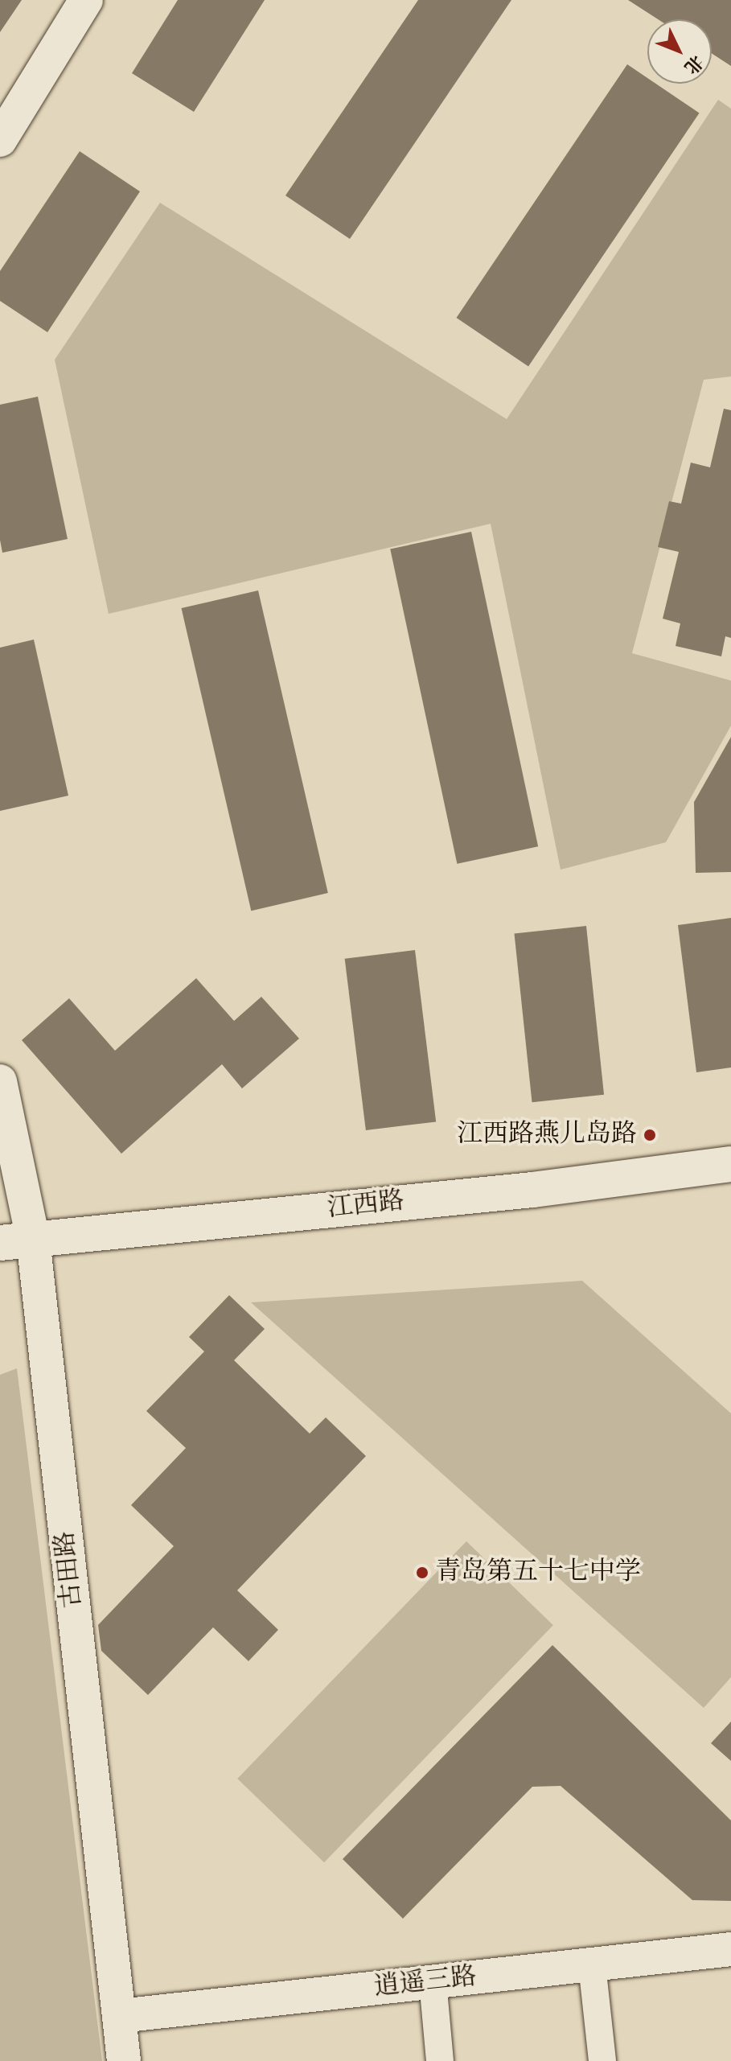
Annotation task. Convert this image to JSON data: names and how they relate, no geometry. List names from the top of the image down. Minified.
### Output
{"streets":{"main road":["江西路"],"street":["古田路","逍遥三路"]},"crossings":[["江西路","古田路"],["古田路","逍遥三路"]],"places":["江西路燕儿岛路","青岛第五十七中学"],"north":"bottom right"}
